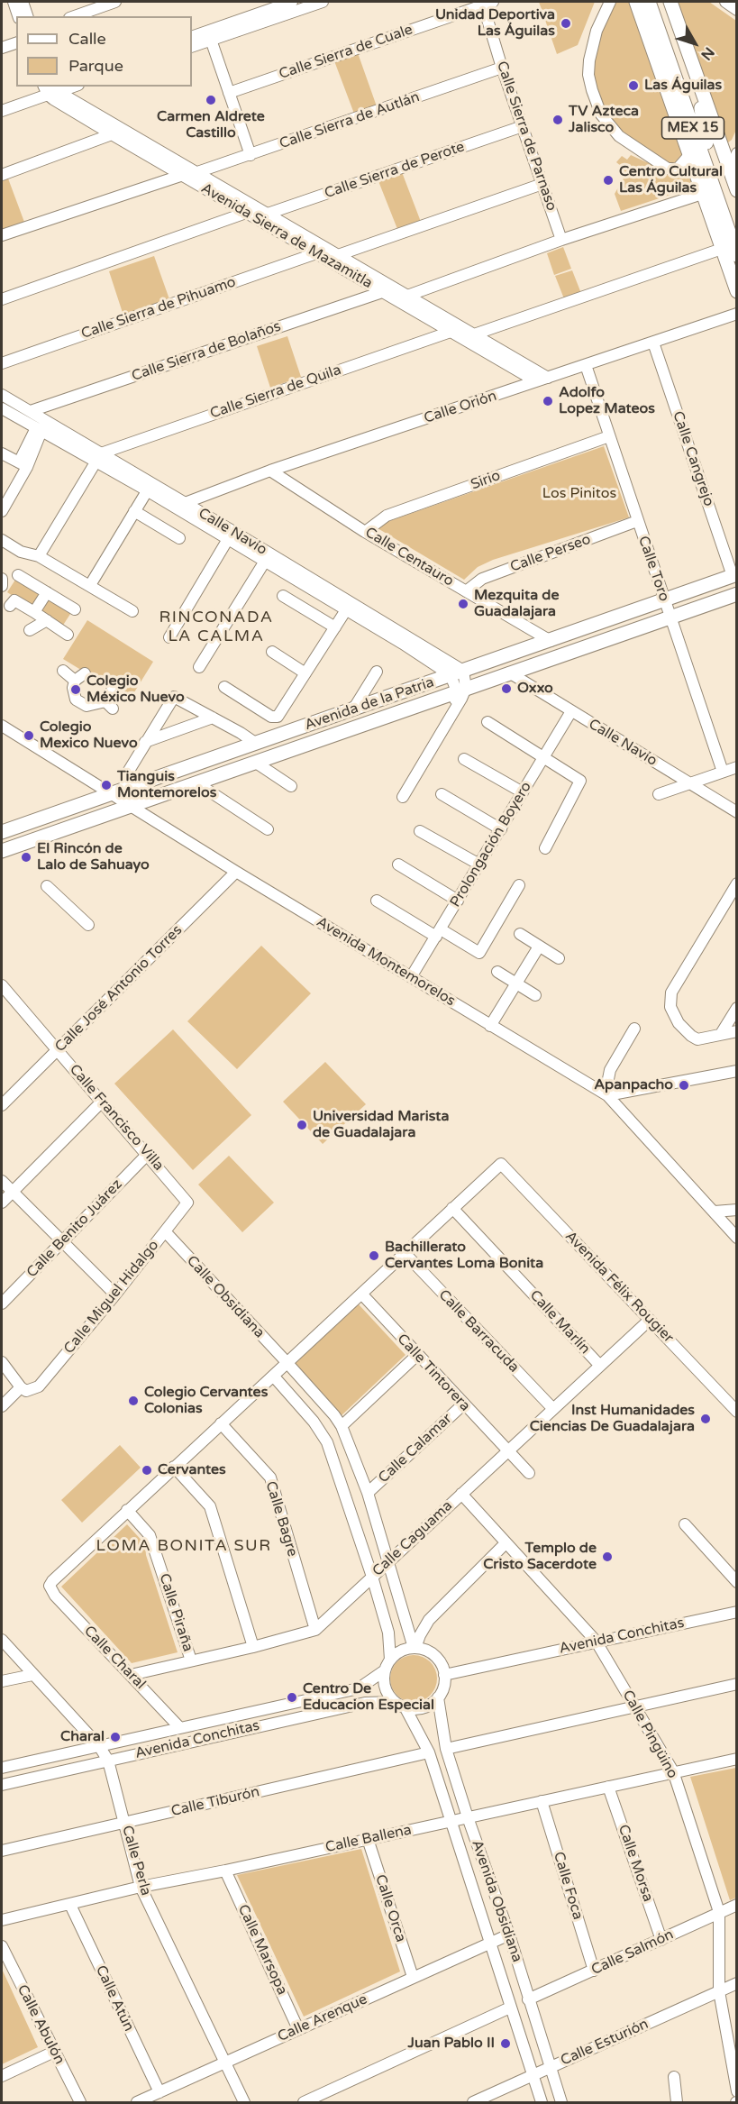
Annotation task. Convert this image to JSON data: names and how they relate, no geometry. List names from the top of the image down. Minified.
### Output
{"streets":{"main road":["MEX 15","Avenida de la Patria"],"street":["Calle Sierra de Cuale","Calle Sierra de Autlán","Calle Sierra de Parnaso","Calle Sierra de Perote","Avenida Sierra de Mazamitla","Calle Sierra de Pihuamo","Calle Sierra de Bolaños","Calle Sierra de Quila","Calle Orión","Calle Cangrejo","Sirio","Calle Navío","Calle Perseo","Calle Centauro","Calle Toro","Prolongación Boyero","Avenida Montemorelos","Calle José Antonio Torres","Calle Francisco Villa","Calle Benito Juárez","Avenida Félix Rougier","Calle Miguel Hidalgo","Calle Obsidiana","Calle Marlín","Calle Barracuda","Calle Tintorera","Calle Calamar","Calle Bagre","Calle Caguama","Calle Piraña","Avenida Conchitas","Calle Charal","Calle Pingüino","Calle Tiburón","Calle Ballena","Calle Perla","Calle Morsa","Calle Foca","Avenida Obsidiana","Calle Orca","Calle Marsopa","Calle Salmón","Calle Atún","Calle Arenque","Calle Abulón","Calle Esturión"]},"crossings":[["Calle Sierra de Cuale","Calle Sierra de Parnaso"],["Calle Sierra de Autlán","Calle Sierra de Parnaso"],["Calle Sierra de Autlán","Avenida Sierra de Mazamitla"],["Calle Sierra de Parnaso","Calle Sierra de Perote"],["Calle Sierra de Perote","Avenida Sierra de Mazamitla"],["Avenida Sierra de Mazamitla","Calle Sierra de Pihuamo"],["Avenida Sierra de Mazamitla","Calle Sierra de Bolaños"],["Avenida Sierra de Mazamitla","Calle Sierra de Quila"],["Avenida Sierra de Mazamitla","Calle Orión"],["Calle Sierra de Bolaños","Calle Navío"],["Calle Sierra de Quila","Calle Navío"],["Calle Orión","Calle Cangrejo"],["Calle Orión","Calle Navío"],["Calle Orión","Calle Centauro"],["Calle Orión","Calle Toro"],["Calle Cangrejo","Avenida de la Patria"],["Sirio","Calle Centauro"],["Sirio","Calle Toro"],["Calle Navío","Avenida de la Patria"],["Calle Navío","Prolongación Boyero"],["Calle Perseo","Calle Centauro"],["Calle Perseo","Calle Toro"],["Calle Centauro","Avenida de la Patria"],["Calle Toro","Avenida de la Patria"],["Avenida de la Patria","Avenida Montemorelos"],["Prolongación Boyero","Avenida Montemorelos"],["Avenida Montemorelos","Calle José Antonio Torres"],["Calle José Antonio Torres","Calle Francisco Villa"],["Calle Francisco Villa","Calle Benito Juárez"],["Calle Francisco Villa","Calle Miguel Hidalgo"],["Avenida Félix Rougier","Calle Marlín"],["Avenida Félix Rougier","Calle Caguama"],["Calle Miguel Hidalgo","Calle Obsidiana"],["Calle Marlín","Calle Caguama"],["Calle Barracuda","Calle Caguama"],["Calle Tintorera","Calle Calamar"],["Calle Tintorera","Calle Caguama"],["Calle Bagre","Calle Caguama"],["Calle Caguama","Calle Piraña"],["Calle Caguama","Calle Charal"],["Calle Caguama","Calle Pingüino"],["Calle Piraña","Calle Charal"],["Avenida Conchitas","Calle Charal"],["Avenida Conchitas","Calle Pingüino"],["Avenida Conchitas","Calle Perla"],["Avenida Conchitas","Avenida Obsidiana"],["Calle Pingüino","Calle Ballena"],["Calle Pingüino","Calle Salmón"],["Calle Pingüino","Calle Esturión"],["Calle Tiburón","Calle Perla"],["Calle Tiburón","Avenida Obsidiana"],["Calle Ballena","Calle Perla"],["Calle Ballena","Calle Morsa"],["Calle Ballena","Calle Foca"],["Calle Ballena","Avenida Obsidiana"],["Calle Ballena","Calle Orca"],["Calle Ballena","Calle Marsopa"],["Calle Ballena","Calle Atún"],["Calle Perla","Calle Arenque"],["Calle Morsa","Calle Salmón"],["Calle Foca","Calle Salmón"],["Avenida Obsidiana","Calle Salmón"],["Avenida Obsidiana","Calle Arenque"],["Avenida Obsidiana","Calle Esturión"],["Calle Orca","Calle Arenque"],["Calle Marsopa","Calle Arenque"],["Calle Atún","Calle Arenque"]],"districts":["RINCONADA LA CALMA","LOMA BONITA SUR"],"parks":["Los Pinitos"],"places":["Unidad Deportiva Las Águilas","Las Águilas","Carmen Aldrete Castillo","TV Azteca Jalisco","Centro Cultural Las Águilas","Adolfo Lopez Mateos","Mezquita de Guadalajara","Oxxo","Colegio México Nuevo","Colegio Mexico Nuevo","Tianguis Montemorelos","El Rincón de Lalo de Sahuayo","Apanpacho","Universidad Marista de Guadalajara","Bachillerato Cervantes Loma Bonita","Colegio Cervantes Colonias","Inst Humanidades Ciencias De Guadalajara","Cervantes","Templo de Cristo Sacerdote","Centro De Educacion Especial","Charal","Juan Pablo II"],"legend":["Calle","Parque"],"north":"bottom right"}
